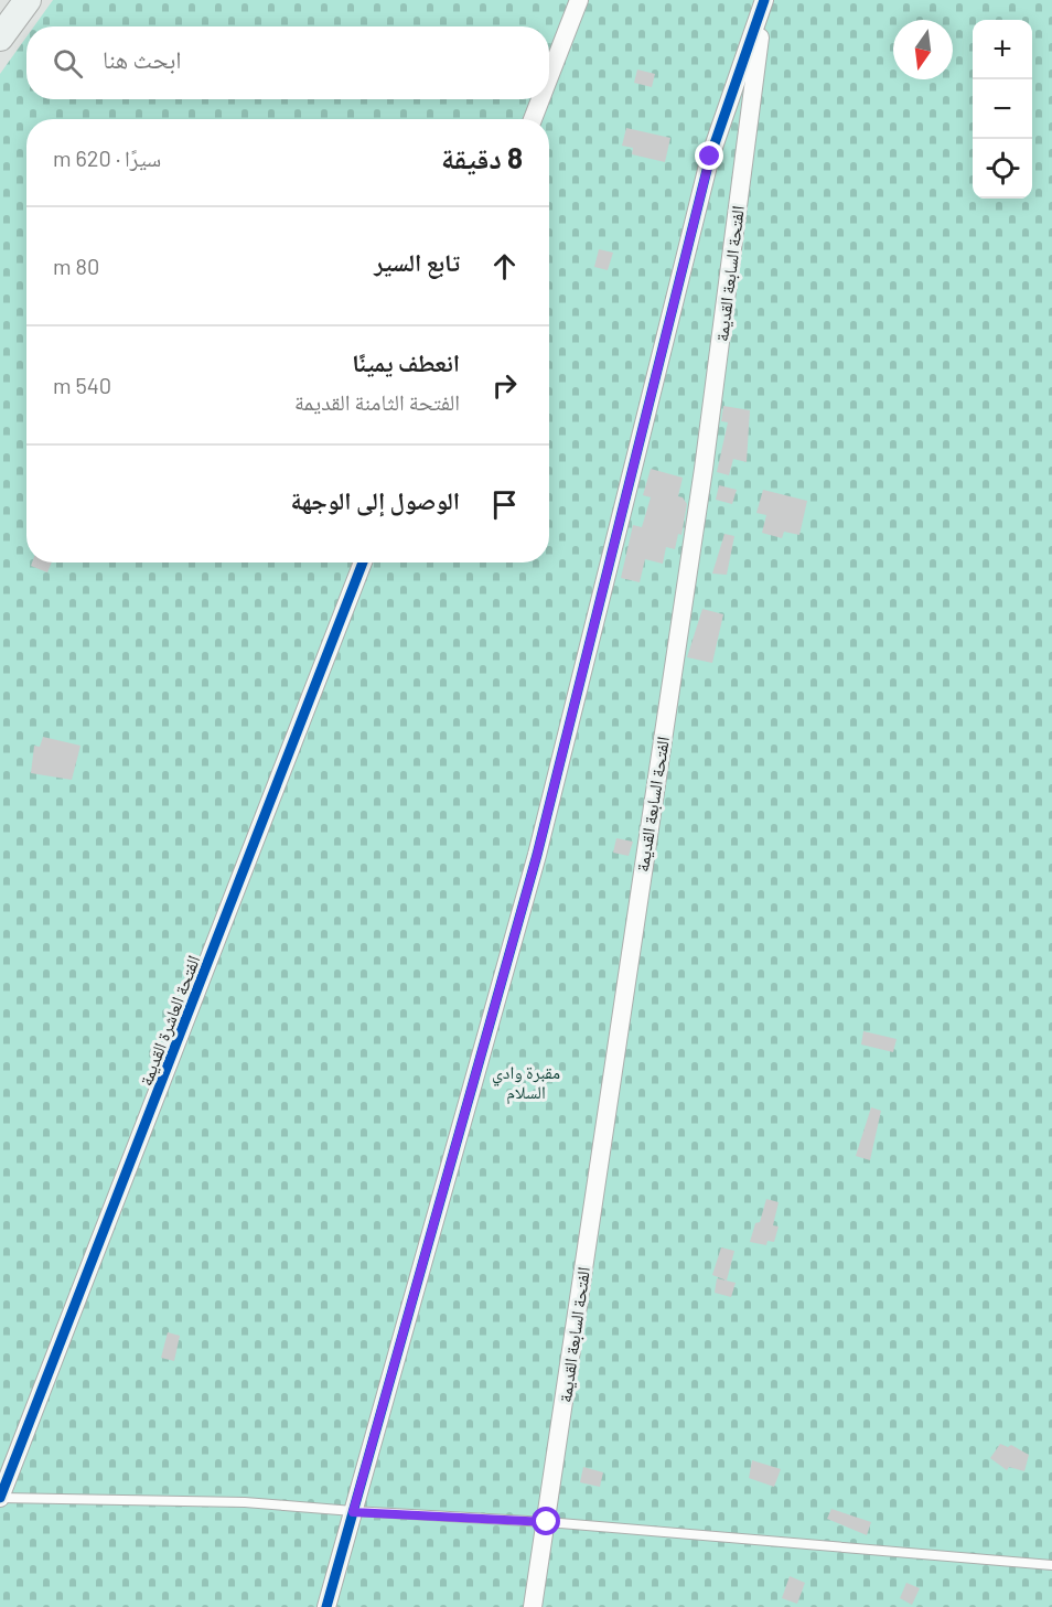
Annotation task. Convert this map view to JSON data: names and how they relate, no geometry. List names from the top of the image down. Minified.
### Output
{"streets":{"street":["الفتحة السابعة القديمة","الفتحة العاشرة القديمة"]},"parks":["مقبرة وادي السلام"],"north":"bottom","page":{"map_buttons":["+","−"],"search":"ابحث هنا","heading":["8 دقيقة","سيرًا · 620 m"],"list":[["تابع السير","80 m"],["انعطف يمينًا","الفتحة الثامنة القديمة","540 m"],"الوصول إلى الوجهة"]}}
